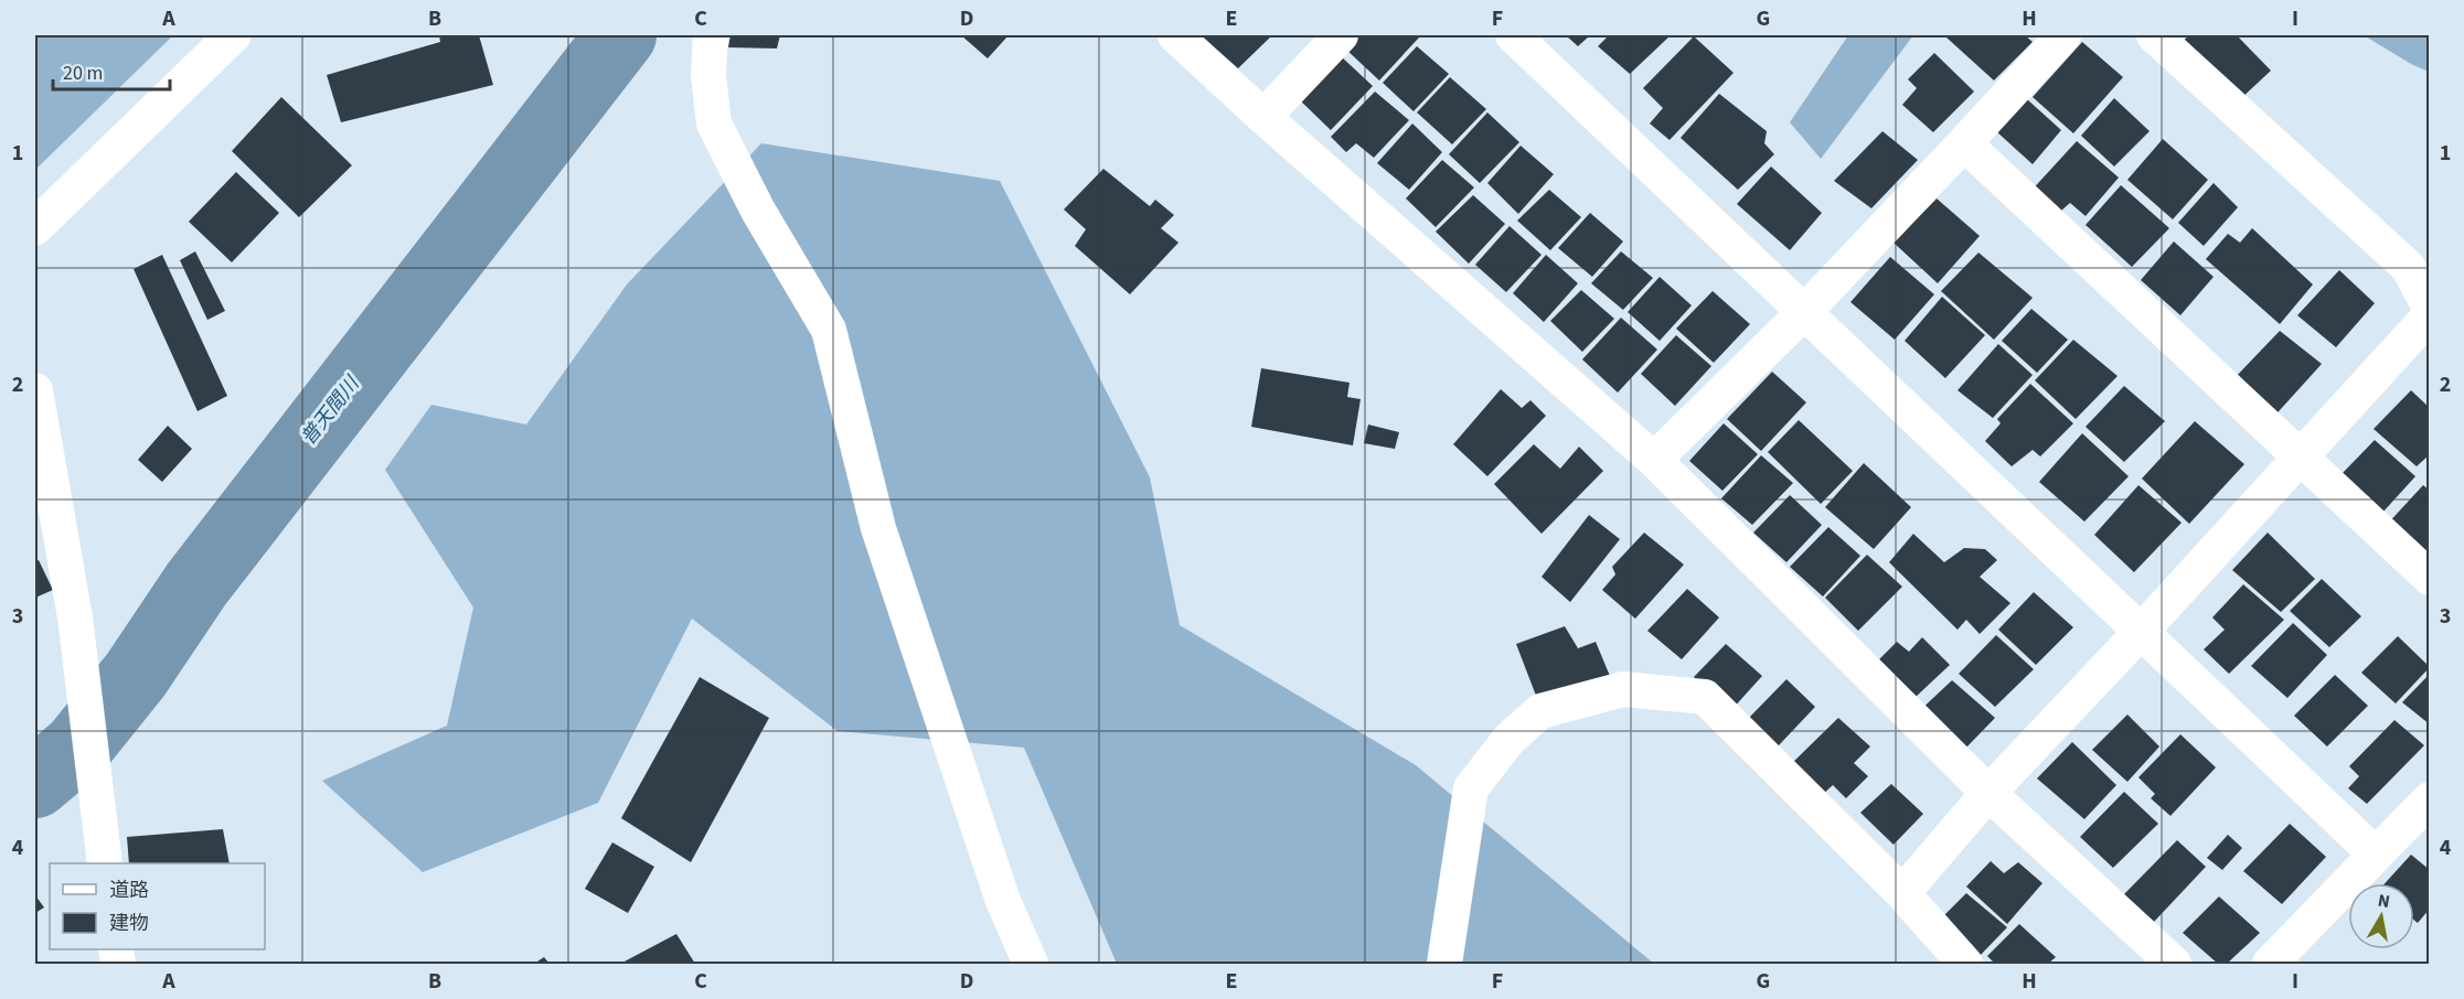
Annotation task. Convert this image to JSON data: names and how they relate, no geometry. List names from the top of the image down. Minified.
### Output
{"water":["普天間川"],"legend":["道路","建物"],"scale_bar":"20 m","north":"top","grid":{"columns":["A","B","C","D","E","F","G","H","I"],"rows":["1","2","3","4"]}}
